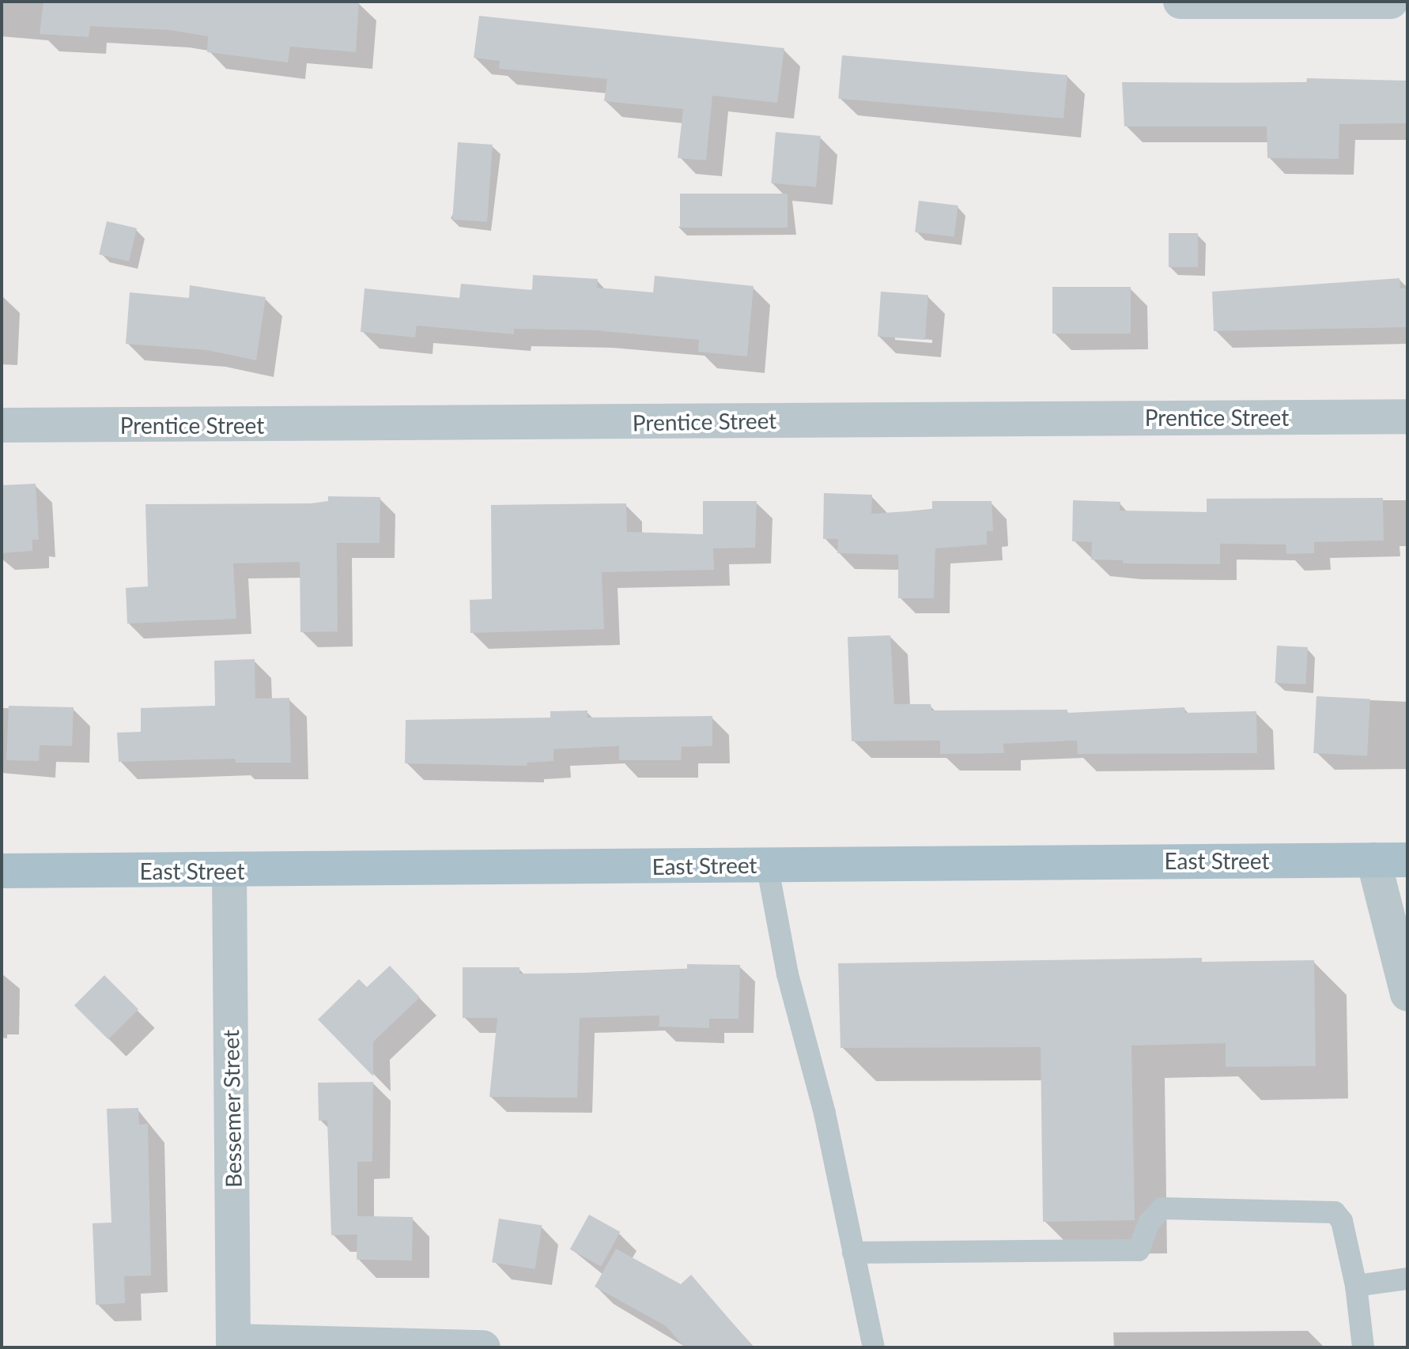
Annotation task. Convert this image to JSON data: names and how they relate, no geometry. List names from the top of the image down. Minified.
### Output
{"streets":{"main road":["East Street"],"street":["Prentice Street","Bessemer Street"]},"crossings":[["East Street","Bessemer Street"]]}
